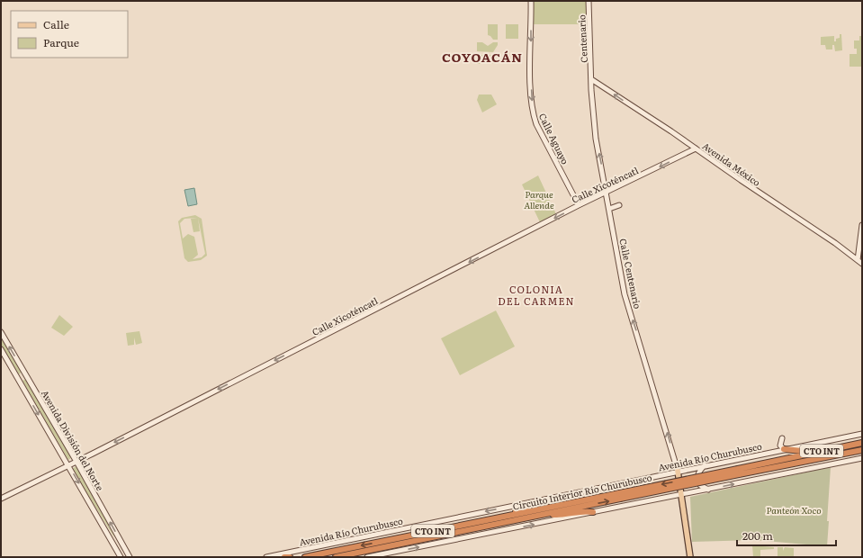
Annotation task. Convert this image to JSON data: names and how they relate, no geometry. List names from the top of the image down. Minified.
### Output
{"streets":{"highway":["CTO INT","Circuito Interior Río Churubusco"],"street":["Centenario","Calle Aguayo","Avenida México","Calle Xicoténcatl","Calle Centenario","Avenida División del Norte","Avenida Río Churubusco"]},"crossings":[["Centenario","Avenida México"],["Centenario","Calle Centenario"],["Calle Aguayo","Calle Xicoténcatl"],["Avenida México","Calle Xicoténcatl"],["Avenida México","Calle Centenario"],["Calle Xicoténcatl","Calle Centenario"],["Calle Xicoténcatl","Avenida División del Norte"],["Calle Centenario","Avenida Río Churubusco"]],"one_way":["Calle Aguayo","Avenida México","Calle Xicoténcatl","Calle Centenario"],"districts":["COYOACÁN","COLONIA DEL CARMEN"],"parks":["Parque Allende","Panteón Xoco"],"legend":["Calle","Parque"],"scale_bar":"200 m"}
